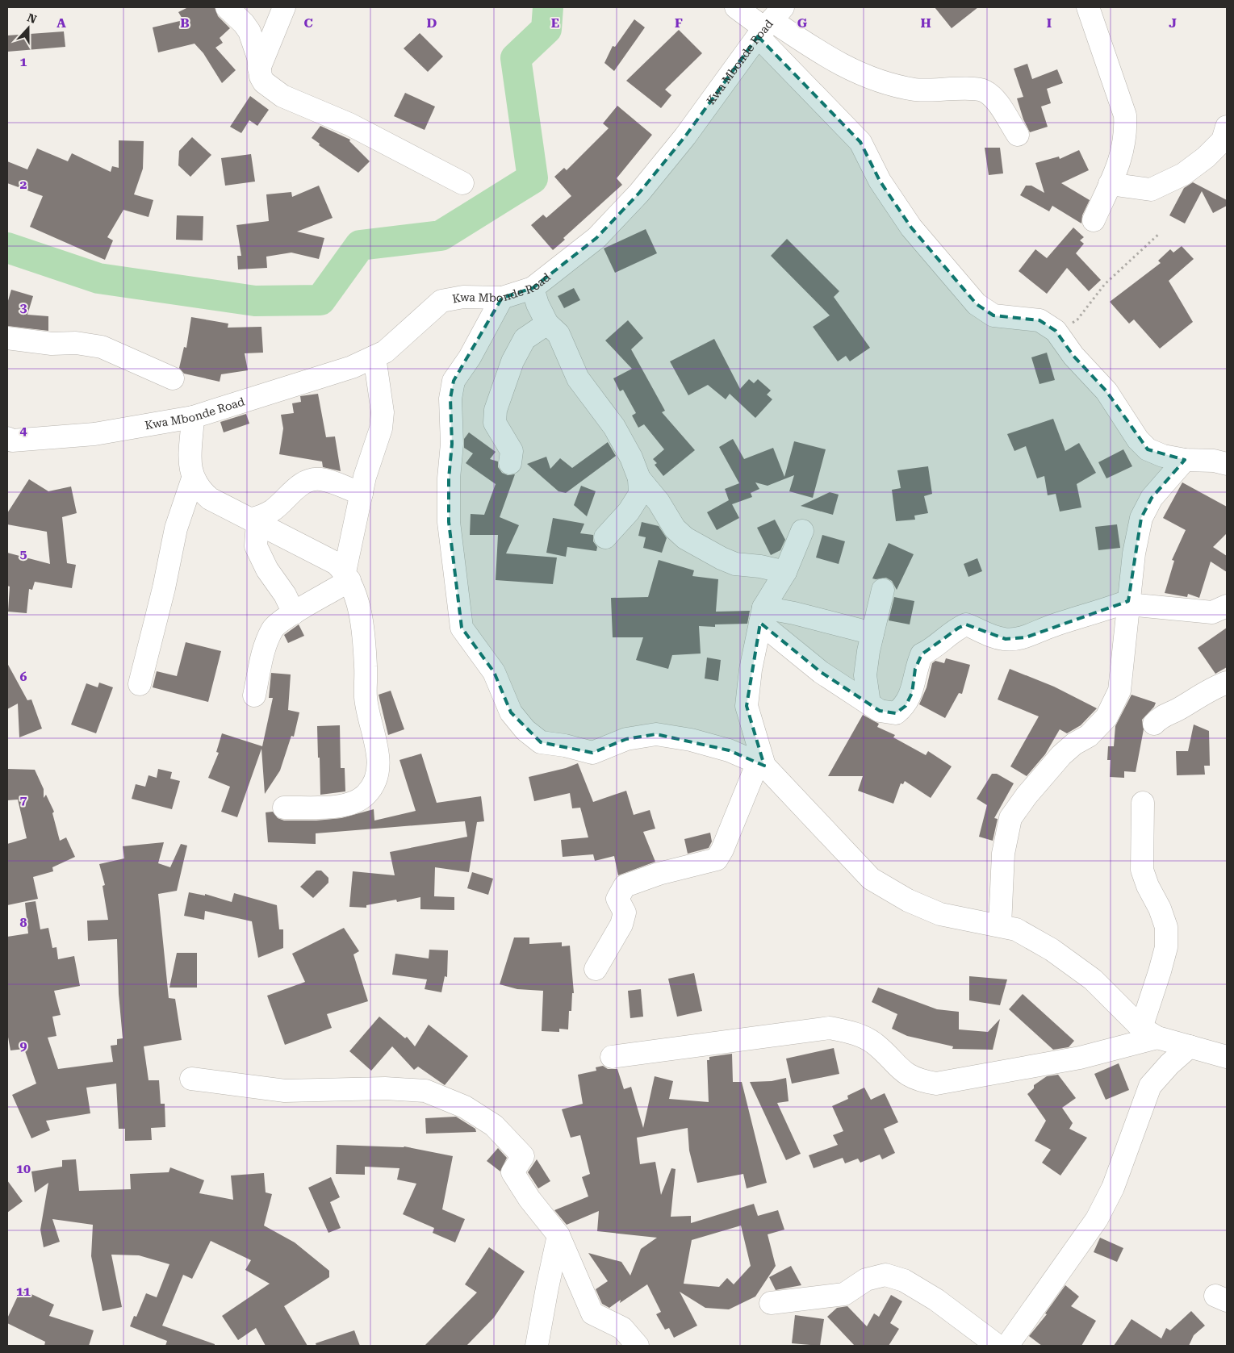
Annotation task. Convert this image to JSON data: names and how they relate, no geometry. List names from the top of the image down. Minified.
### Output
{"streets":{"street":["Kwa Mbonde Road"]},"north":"top","grid":{"columns":["A","B","C","D","E","F","G","H","I","J"],"rows":["1","2","3","4","5","6","7","8","9","10","11"]}}
